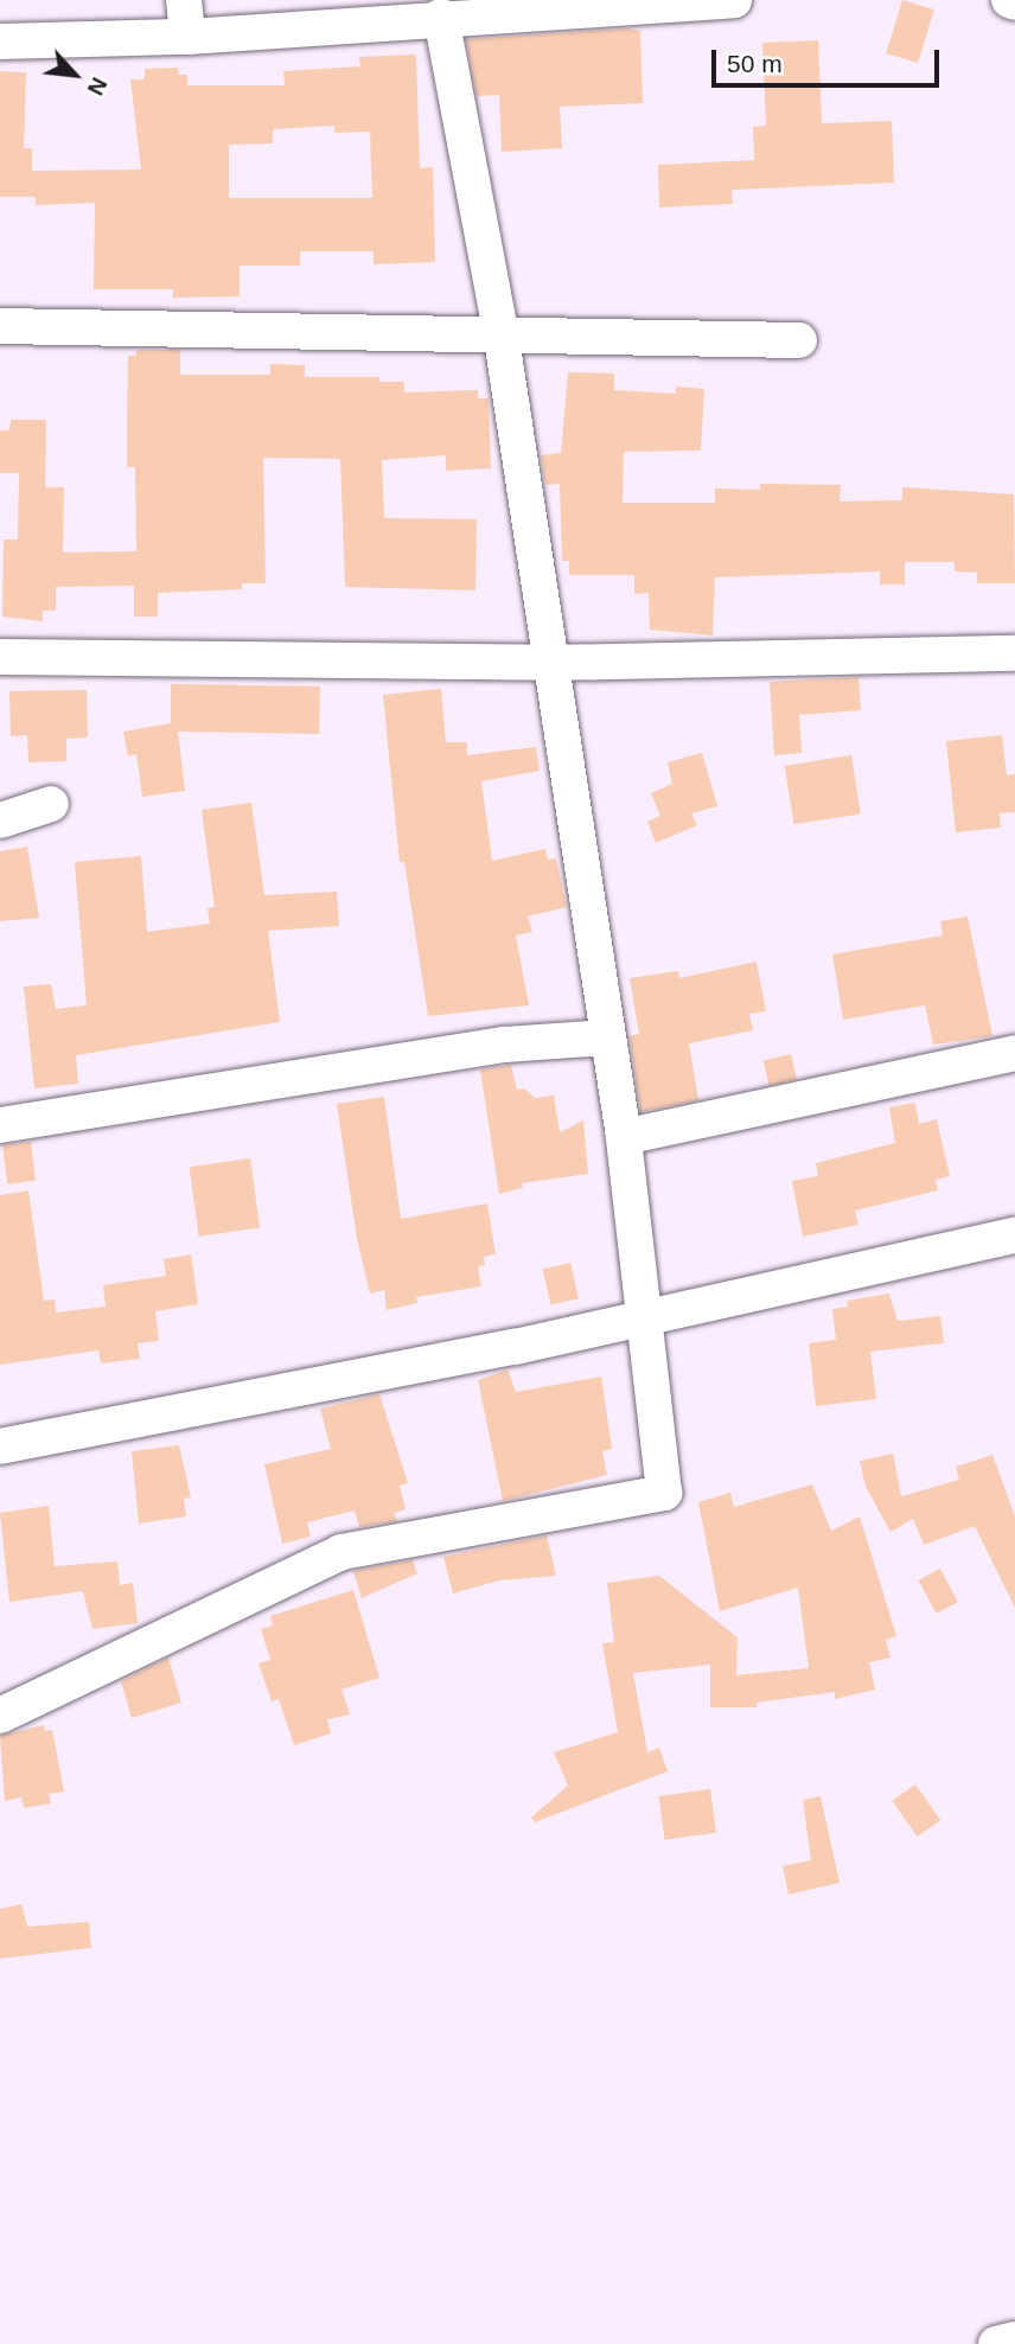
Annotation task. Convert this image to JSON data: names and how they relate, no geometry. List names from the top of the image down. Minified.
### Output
{"scale_bar":"50 m","north":"bottom right"}
